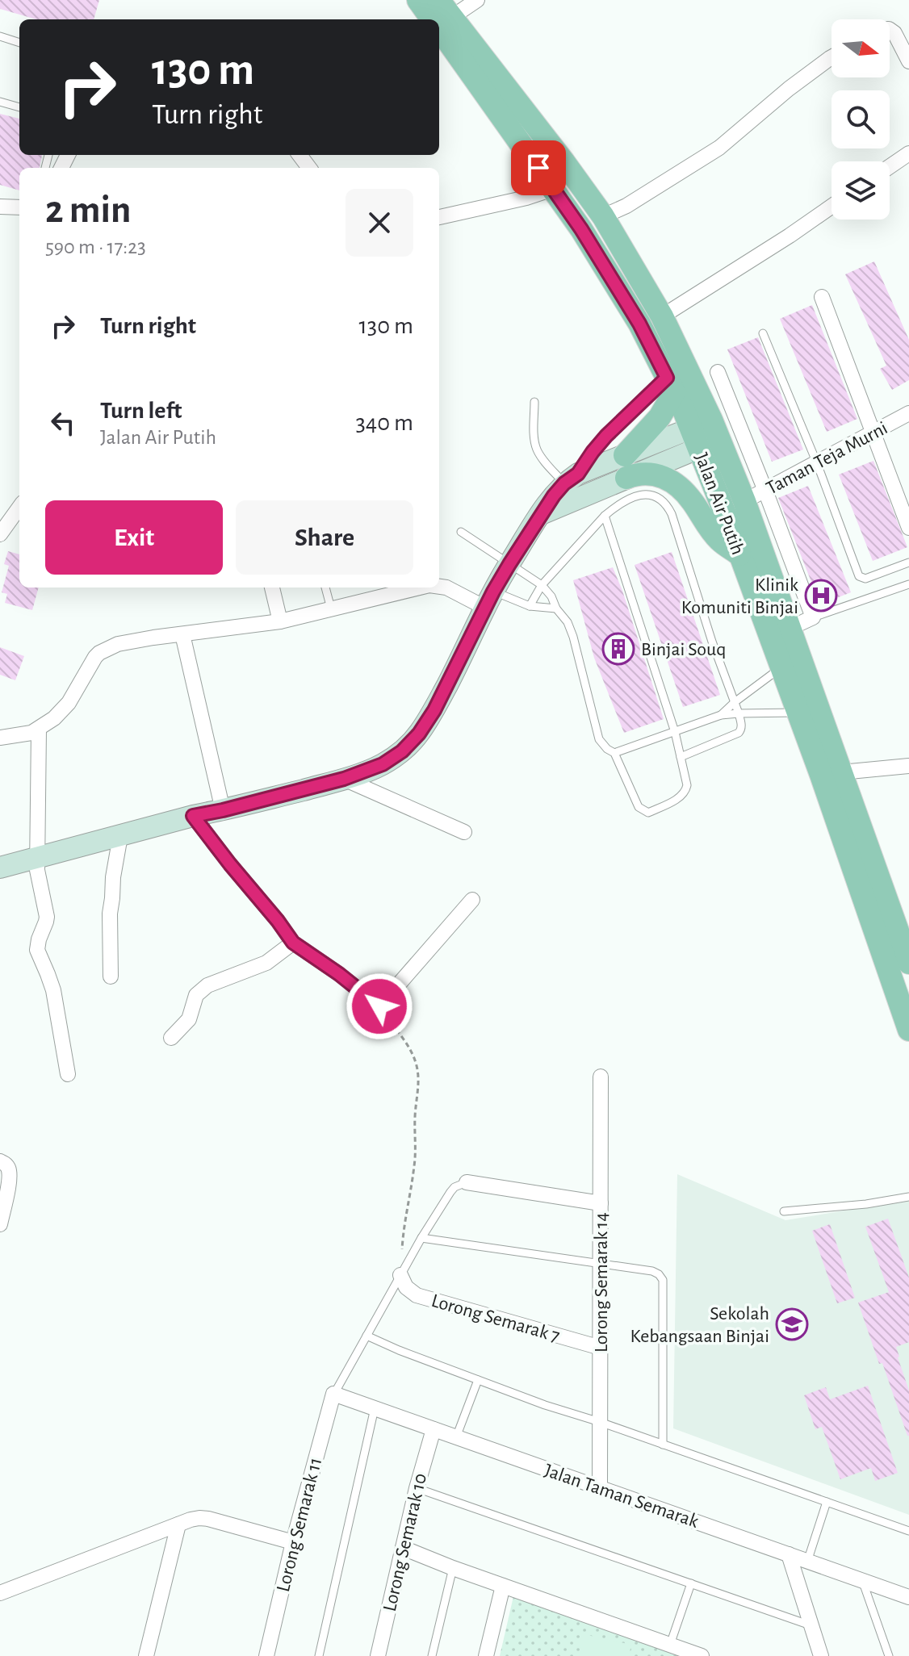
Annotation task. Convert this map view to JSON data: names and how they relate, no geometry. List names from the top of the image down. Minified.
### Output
{"streets":{"main road":["Jalan Air Putih"],"street":["Taman Teja Murni","Lorong Semarak 14","Lorong Semarak 7","Jalan Taman Semarak","Lorong Semarak 11","Lorong Semarak 10"]},"crossings":[["Taman Teja Murni","Jalan Air Putih"],["Lorong Semarak 14","Lorong Semarak 7"],["Lorong Semarak 14","Jalan Taman Semarak"],["Jalan Taman Semarak","Lorong Semarak 11"],["Jalan Taman Semarak","Lorong Semarak 10"]],"places":{"hospital":["Klinik Komuniti Binjai"],"building":["Binjai Souq"],"school or university":["Sekolah Kebangsaan Binjai"]},"north":"right","page":{"turn":["130 m","Turn right"],"heading":["2 min","590 m · 17:23"],"list":[{"name":"Turn right","value":"130 m"},{"name":"Turn left","note":"Jalan Air Putih","value":"340 m"}],"buttons":["Exit","Share"]}}
